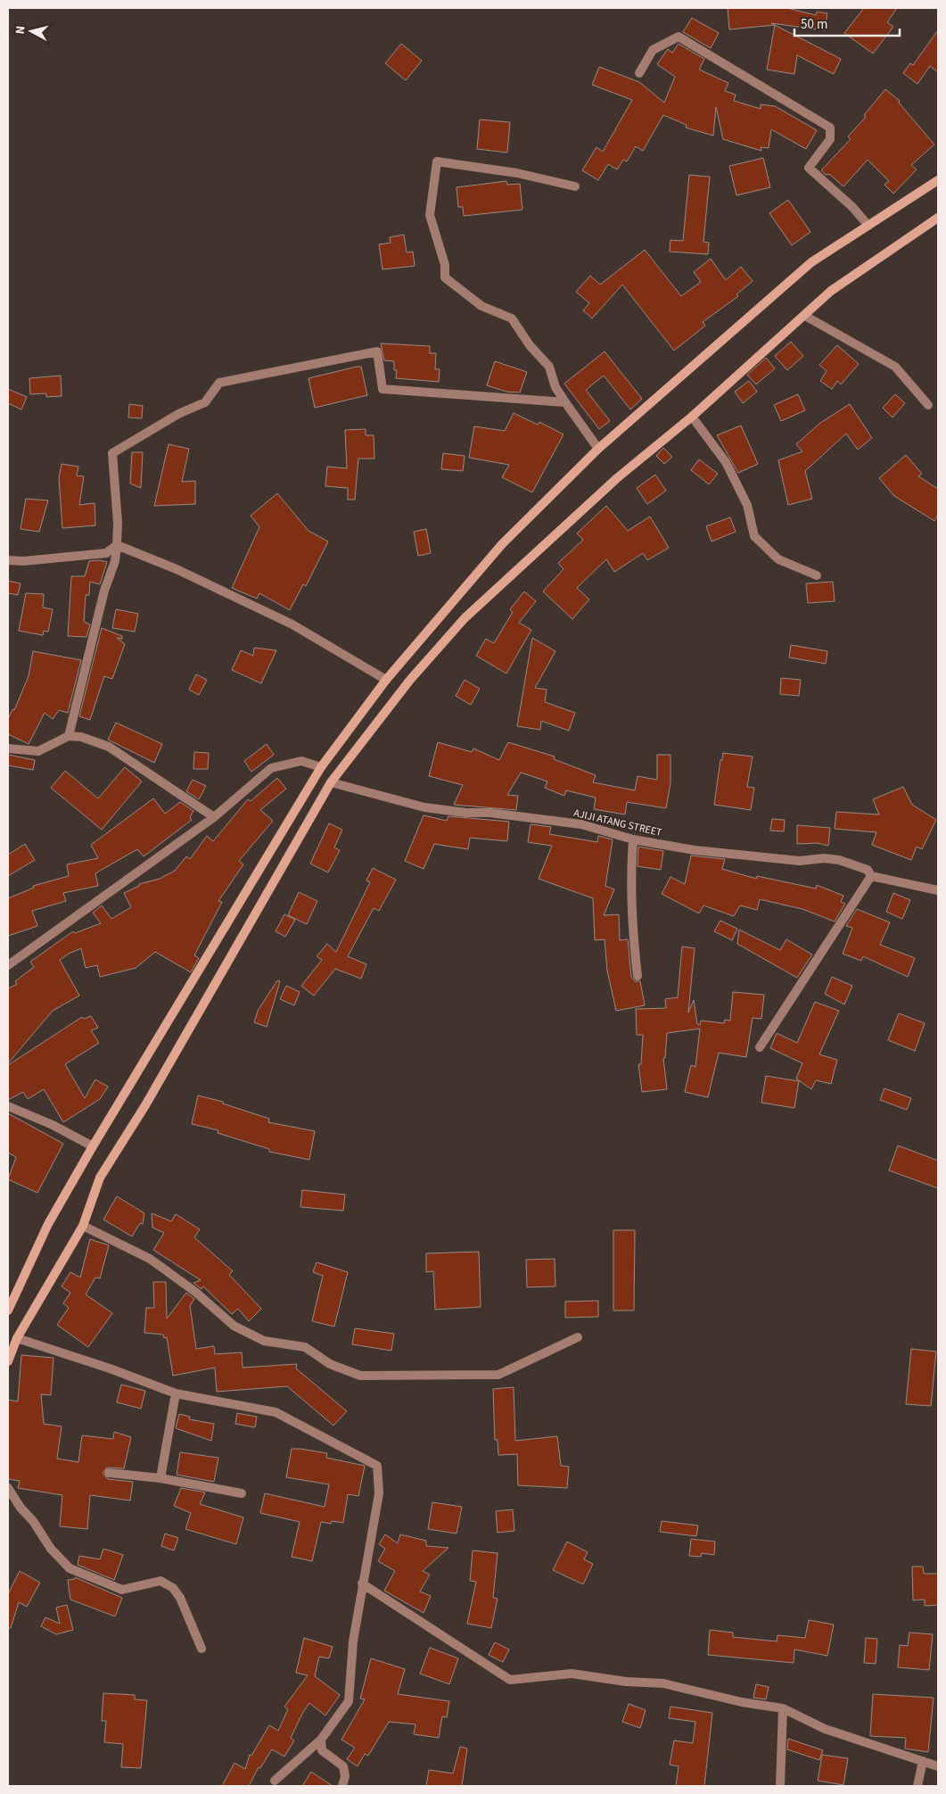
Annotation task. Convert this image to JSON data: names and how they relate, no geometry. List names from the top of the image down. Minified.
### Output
{"streets":{"street":["AJIJI ATANG STREET"]},"scale_bar":"50 m","north":"left"}
